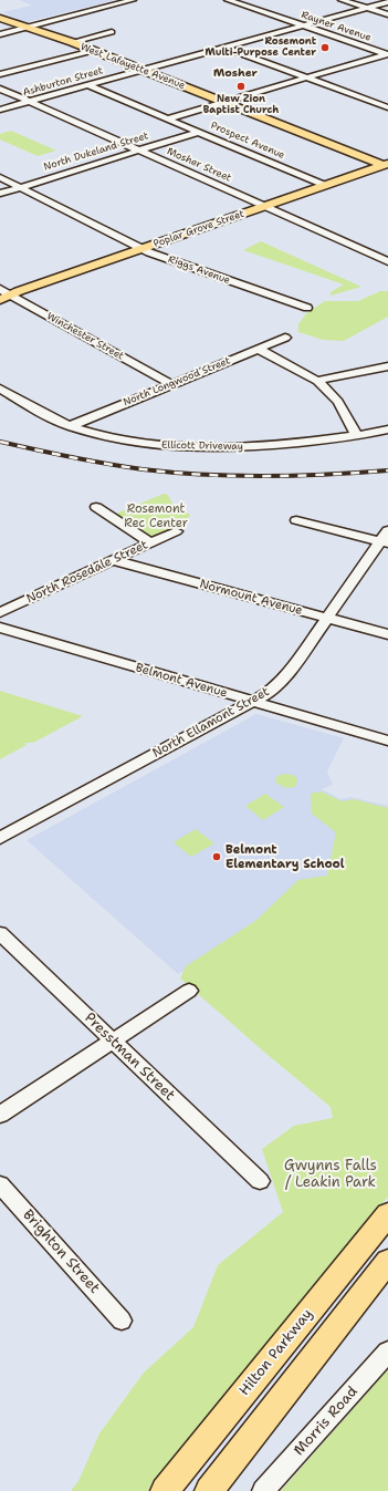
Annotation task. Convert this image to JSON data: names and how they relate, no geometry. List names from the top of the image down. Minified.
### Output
{"streets":{"main road":["West Lafayette Avenue","Poplar Grove Street","Hilton Parkway"],"street":["Rayner Avenue","Ashburton Street","Prospect Avenue","North Dukeland Street","Mosher Street","Riggs Avenue","Winchester Street","North Longwood Street","Ellicott Driveway","North Rosedale Street","Normount Avenue","Belmont Avenue","North Ellamont Street","Presstman Street","Brighton Street","Morris Road"]},"crossings":[["Rayner Avenue","Ashburton Street"],["West Lafayette Avenue","Ashburton Street"],["West Lafayette Avenue","Poplar Grove Street"],["Ashburton Street","Prospect Avenue"],["Ashburton Street","Mosher Street"],["Prospect Avenue","North Dukeland Street"],["Prospect Avenue","Poplar Grove Street"],["North Dukeland Street","Mosher Street"],["North Dukeland Street","Riggs Avenue"],["Mosher Street","Poplar Grove Street"],["Poplar Grove Street","Riggs Avenue"],["Poplar Grove Street","Winchester Street"],["Winchester Street","North Longwood Street"],["North Longwood Street","Ellicott Driveway"],["North Rosedale Street","Normount Avenue"],["Normount Avenue","North Ellamont Street"],["Belmont Avenue","North Ellamont Street"]],"districts":["Mosher"],"parks":["Rosemont Rec Center","Gwynns Falls / Leakin Park"],"places":["Rosemont Multi-Purpose Center","New Zion Baptist Church","Belmont Elementary School"]}
